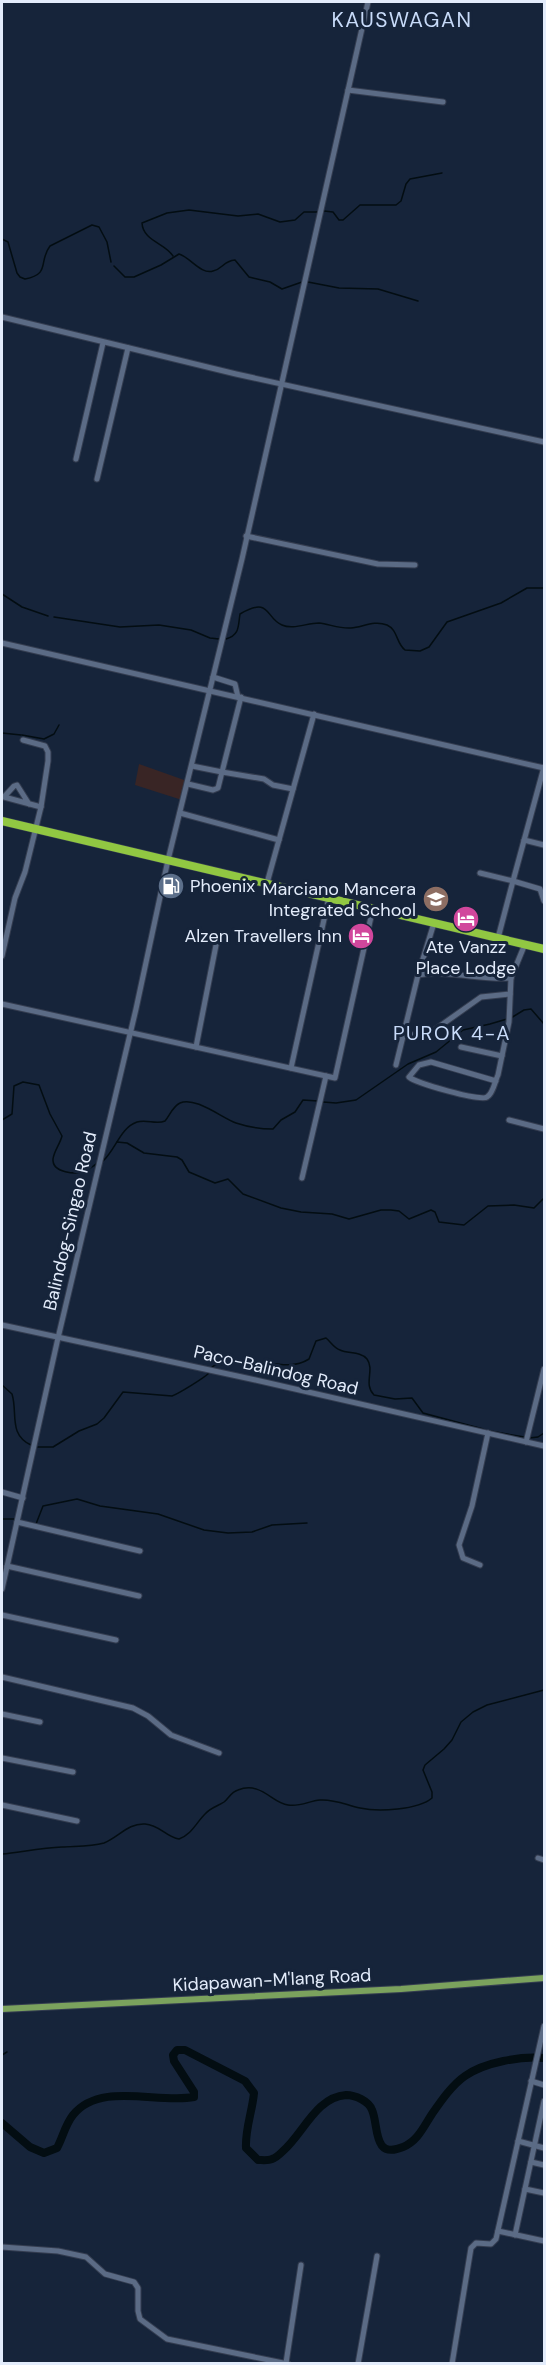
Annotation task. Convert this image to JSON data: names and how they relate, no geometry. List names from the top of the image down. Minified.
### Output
{"streets":{"main road":["Kidapawan-M'lang Road"],"street":["Balindog-Singao Road","Paco-Balindog Road"]},"crossings":[["Balindog-Singao Road","Paco-Balindog Road"]],"districts":["KAUSWAGAN","PUROK 4-A"],"places":{"fuel station":["Phoenix"],"school or university":["Marciano Mancera Integrated School"],"hotel":["Ate Vanzz Place Lodge","Alzen Travellers Inn"]}}
